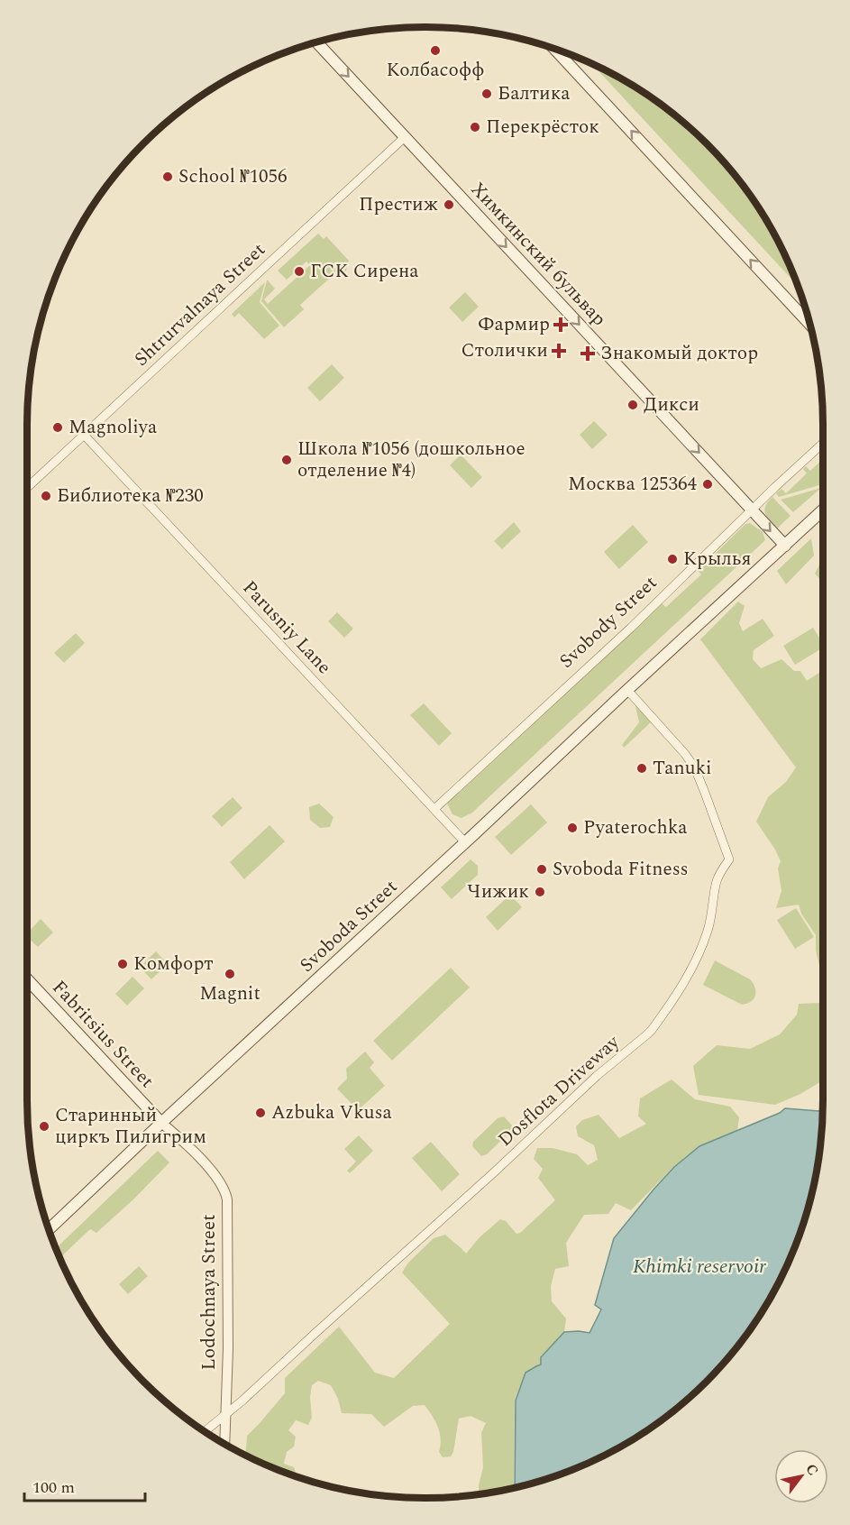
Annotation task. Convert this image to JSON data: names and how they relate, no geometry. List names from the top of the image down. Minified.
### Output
{"streets":{"main road":["Химкинский бульвар","Fabritsius Street"],"street":["Shtrurvalnaya Street","Svobody Street","Parusniy Lane","Dosflota Driveway"]},"crossings":[["Химкинский бульвар","Shtrurvalnaya Street"],["Химкинский бульвар","Svobody Street"],["Shtrurvalnaya Street","Parusniy Lane"],["Svobody Street","Parusniy Lane"]],"one_way":["Химкинский бульвар"],"water":["Khimki reservoir"],"places":{"other":["Колбасофф","Балтика","Перекрёсток","School №1056","Престиж","ГСК Сирена","Дикси","Magnoliya","Школа №1056 (дошкольное отделение №4)","Москва 125364","Библиотека №230","Крылья","Tanuki","Pyaterochka","Svoboda Fitness","Чижик","Комфорт","Magnit","Azbuka Vkusa","Старинный циркъ Пилигрим"],"health":["Фармир","Столички","Знакомый доктор"]},"scale_bar":"100 m","north":"top right"}
